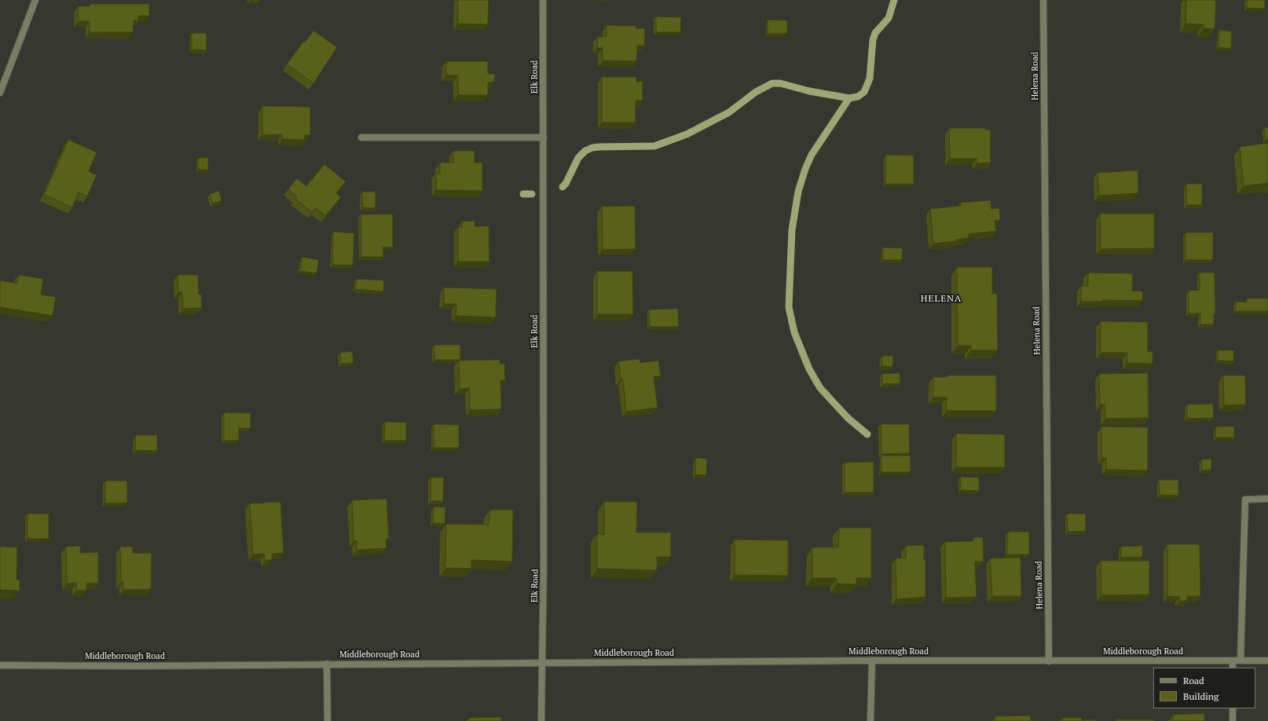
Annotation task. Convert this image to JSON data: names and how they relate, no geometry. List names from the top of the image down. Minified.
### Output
{"streets":{"street":["Helena Road","Elk Road","Middleborough Road"]},"crossings":[["Helena Road","Middleborough Road"],["Elk Road","Middleborough Road"]],"districts":["HELENA"],"legend":["Road","Building"]}
